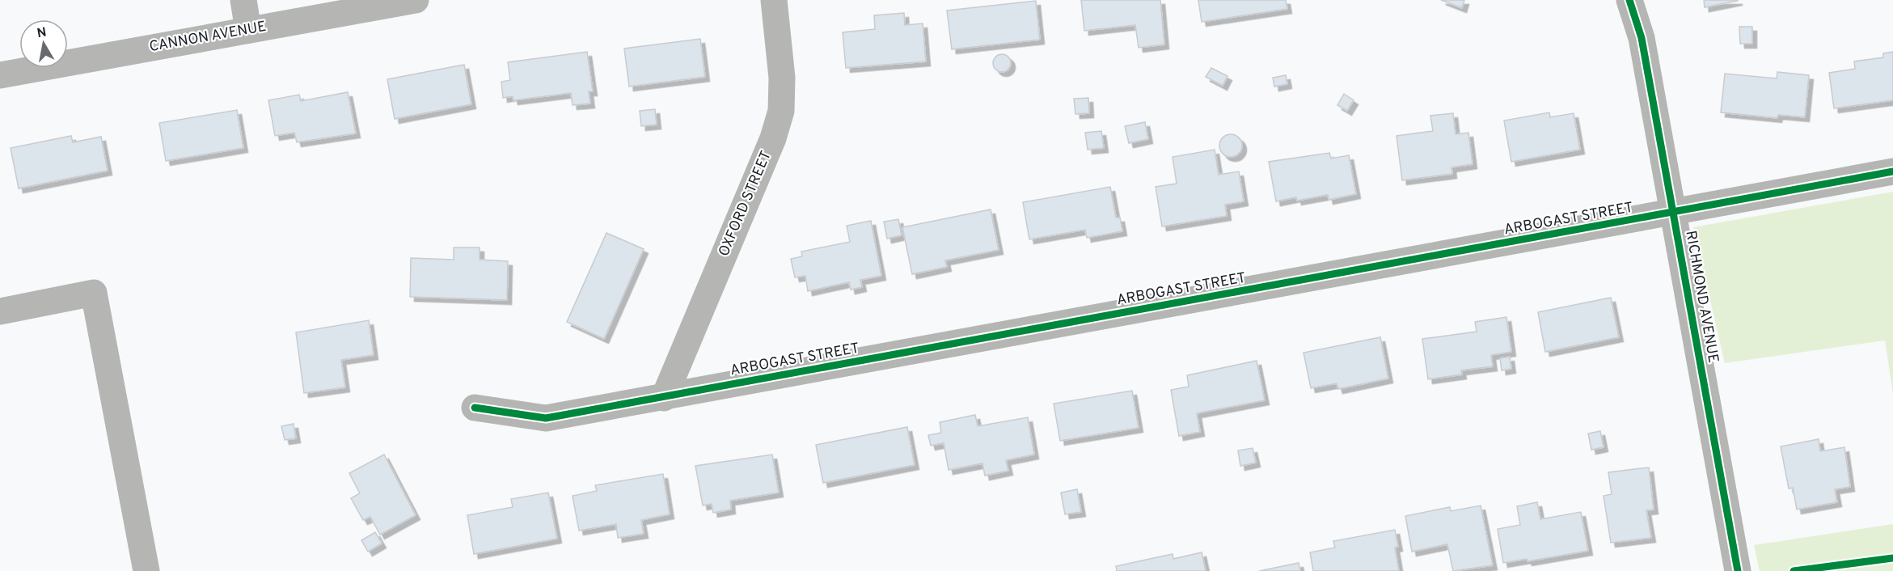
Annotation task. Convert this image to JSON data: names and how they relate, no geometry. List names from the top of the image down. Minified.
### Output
{"streets":{"street":["CANNON AVENUE","OXFORD STREET","ARBOGAST STREET","RICHMOND AVENUE"]},"crossings":[["OXFORD STREET","ARBOGAST STREET"],["ARBOGAST STREET","RICHMOND AVENUE"]],"north":"top"}
